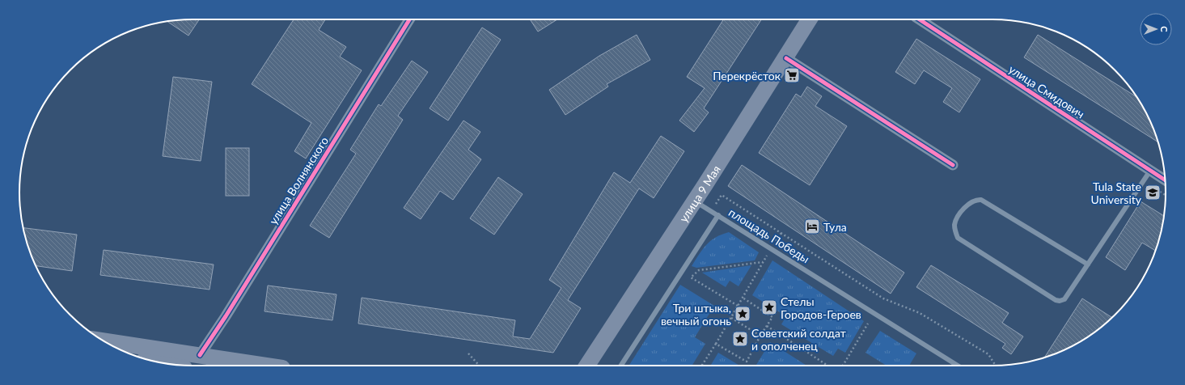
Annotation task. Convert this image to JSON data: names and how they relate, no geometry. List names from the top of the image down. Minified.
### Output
{"streets":{"main road":["улица 9 Мая"],"street":["улица Смидович","улица Волнянского"],"lane":["площадь Победы"]},"places":{"supermarket":["Перекрёсток"],"school or university":["Tula State University"],"hotel":["Тула"],"place":["Стелы Городов-Героев","Три штыка, вечный огонь","Советский солдат и ополченец"]},"north":"right"}
